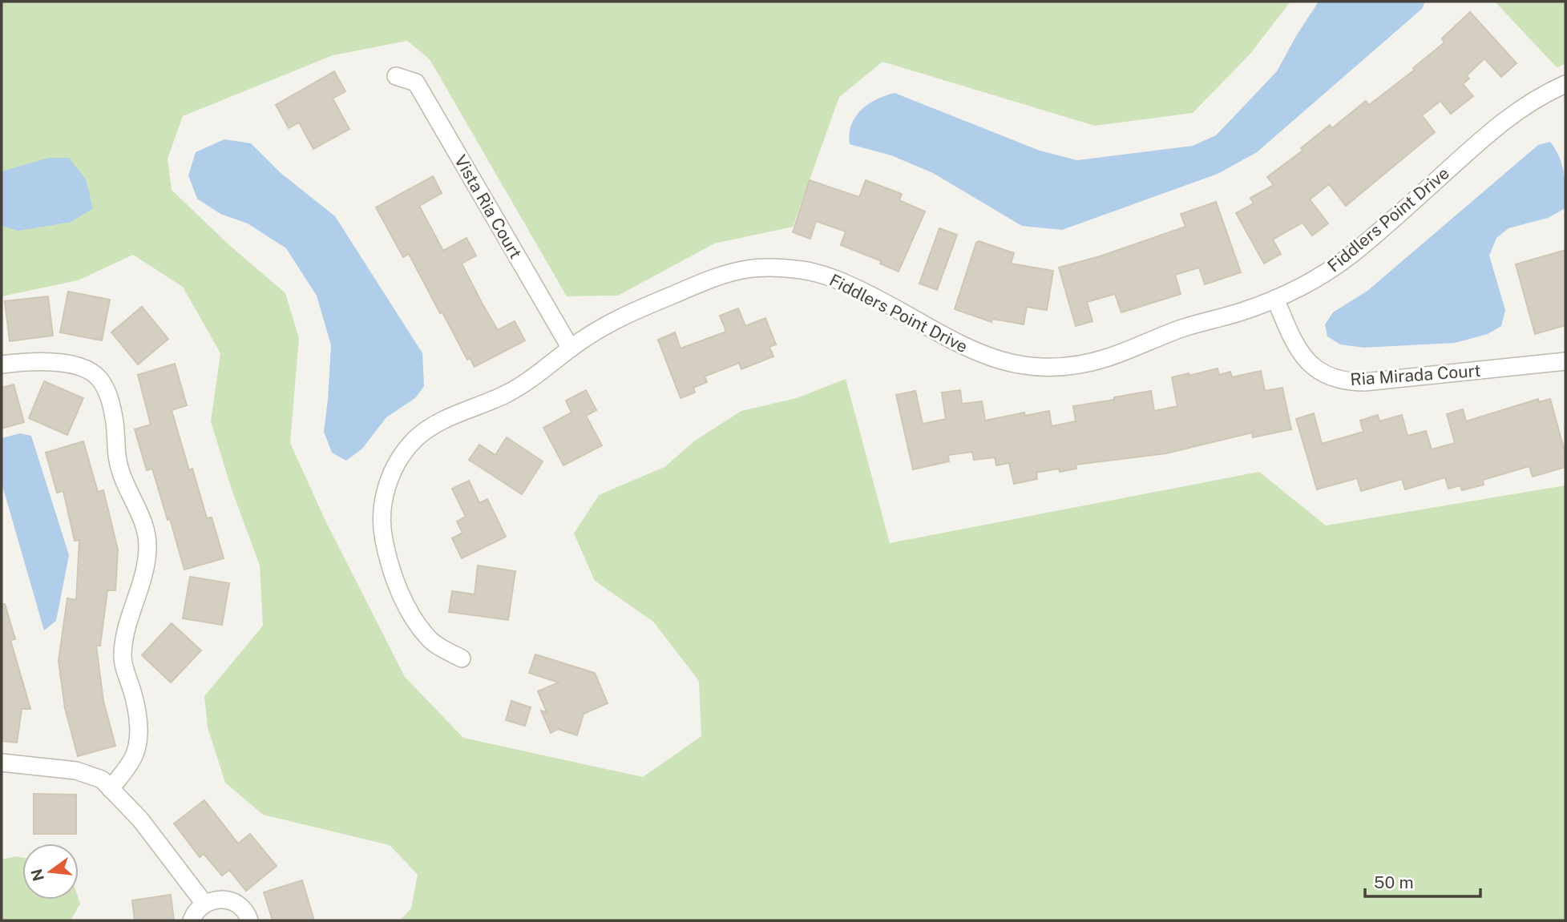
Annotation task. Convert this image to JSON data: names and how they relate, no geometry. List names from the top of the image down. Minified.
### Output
{"streets":{"street":["Vista Ria Court","Fiddlers Point Drive","Ria Mirada Court"]},"crossings":[["Vista Ria Court","Fiddlers Point Drive"],["Fiddlers Point Drive","Ria Mirada Court"]],"scale_bar":"50 m","north":"left"}
